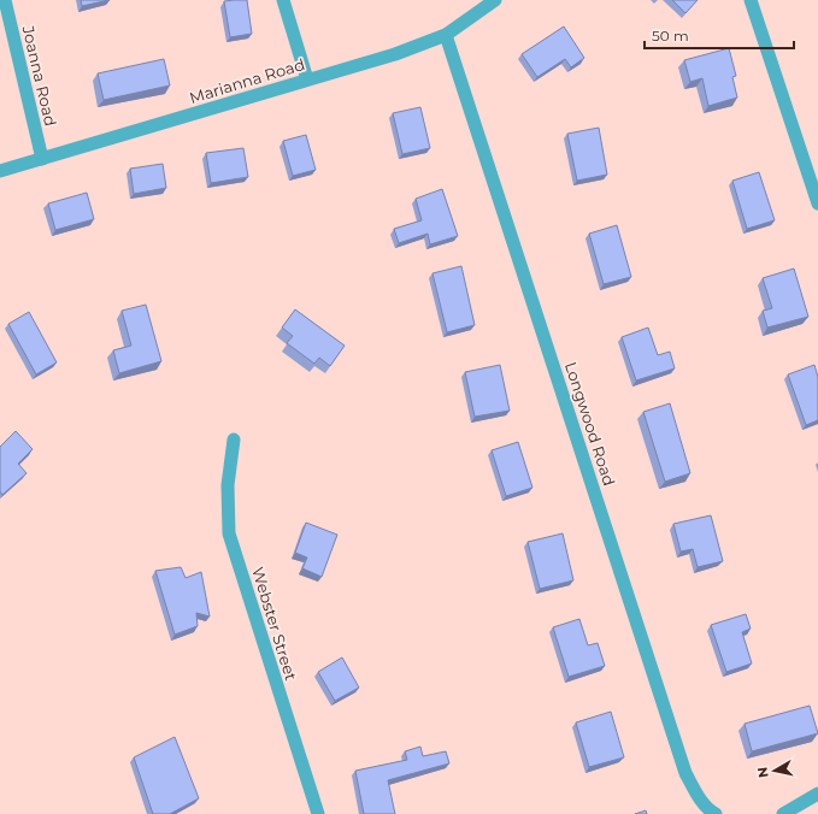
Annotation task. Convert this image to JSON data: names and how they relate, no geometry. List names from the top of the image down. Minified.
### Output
{"streets":{"street":["Joanna Road","Marianna Road","Longwood Road","Webster Street"]},"crossings":[["Joanna Road","Marianna Road"],["Marianna Road","Longwood Road"]],"scale_bar":"50 m","north":"left"}
